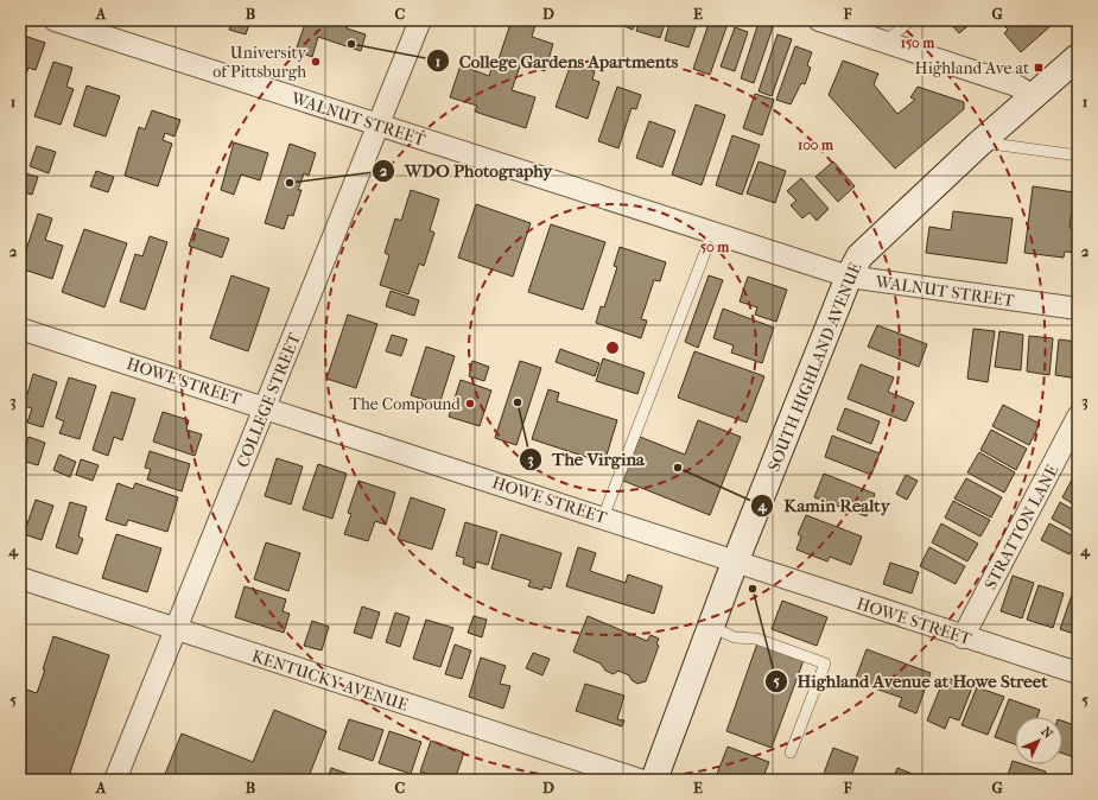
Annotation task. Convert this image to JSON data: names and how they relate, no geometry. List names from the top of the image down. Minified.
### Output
{"streets":{"main road":["SOUTH HIGHLAND AVENUE"],"street":["WALNUT STREET","HOWE STREET","COLLEGE STREET","STRATTON LANE","KENTUCKY AVENUE"]},"crossings":[["WALNUT STREET","SOUTH HIGHLAND AVENUE"],["WALNUT STREET","COLLEGE STREET"],["SOUTH HIGHLAND AVENUE","HOWE STREET"],["HOWE STREET","COLLEGE STREET"],["HOWE STREET","STRATTON LANE"],["COLLEGE STREET","KENTUCKY AVENUE"]],"places":{"other":["College Gardens Apartments","University of Pittsburgh","WDO Photography","The Virgina","The Compound","Kamin Realty","Highland Avenue at Howe Street"],"transit":["Highland Ave at"]},"north":"top right","grid":{"columns":["A","B","C","D","E","F","G"],"rows":["1","2","3","4","5"]},"rings":["150 m","100 m","50 m"]}
